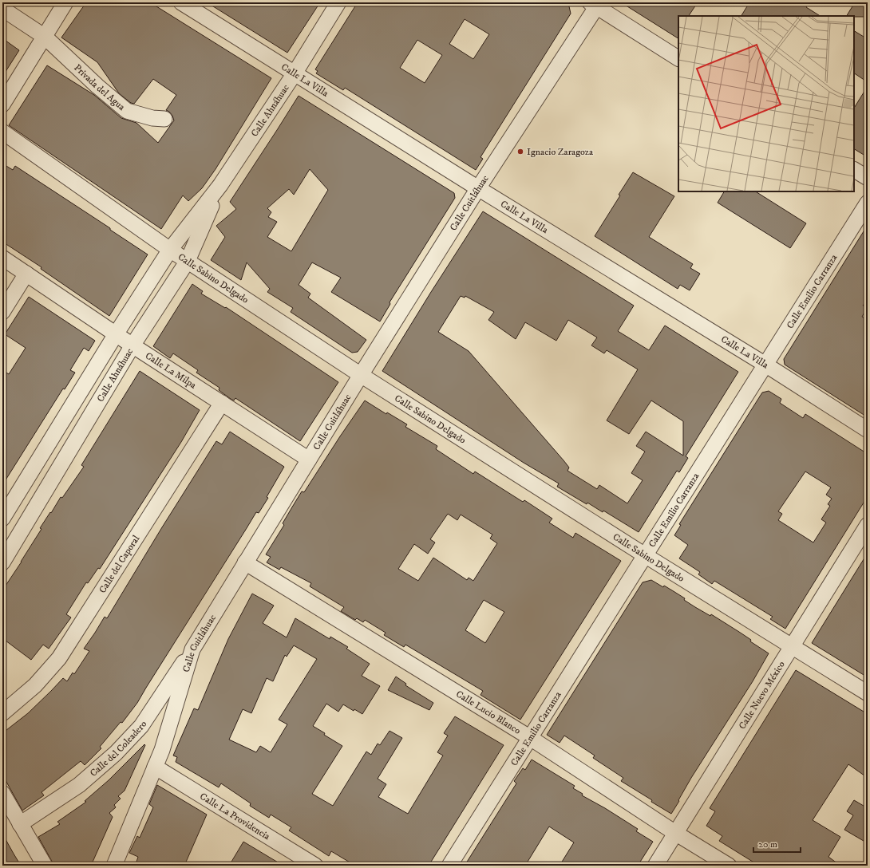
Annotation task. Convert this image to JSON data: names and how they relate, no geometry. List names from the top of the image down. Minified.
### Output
{"streets":{"street":["Calle La Villa","Privada del Agua","Calle Ahnáhuac","Calle Cuitláhuac","Calle Sabino Delgado","Calle Emilio Carranza","Calle La Milpa","Calle del Caporal","Calle Nuevo México","Calle Lucio Blanco","Calle del Coleadero","Calle La Providencia"]},"crossings":[["Calle La Villa","Calle Ahnáhuac"],["Calle La Villa","Calle Cuitláhuac"],["Calle La Villa","Calle Emilio Carranza"],["Calle Ahnáhuac","Calle Sabino Delgado"],["Calle Ahnáhuac","Calle La Milpa"],["Calle Cuitláhuac","Calle Sabino Delgado"],["Calle Cuitláhuac","Calle La Milpa"],["Calle Cuitláhuac","Calle Lucio Blanco"],["Calle Cuitláhuac","Calle del Coleadero"],["Calle Cuitláhuac","Calle La Providencia"],["Calle Sabino Delgado","Calle Emilio Carranza"],["Calle Sabino Delgado","Calle Nuevo México"],["Calle Emilio Carranza","Calle Lucio Blanco"],["Calle La Milpa","Calle del Caporal"],["Calle Nuevo México","Calle Lucio Blanco"]],"places":["Ignacio Zaragoza"],"scale_bar":"20 m"}
